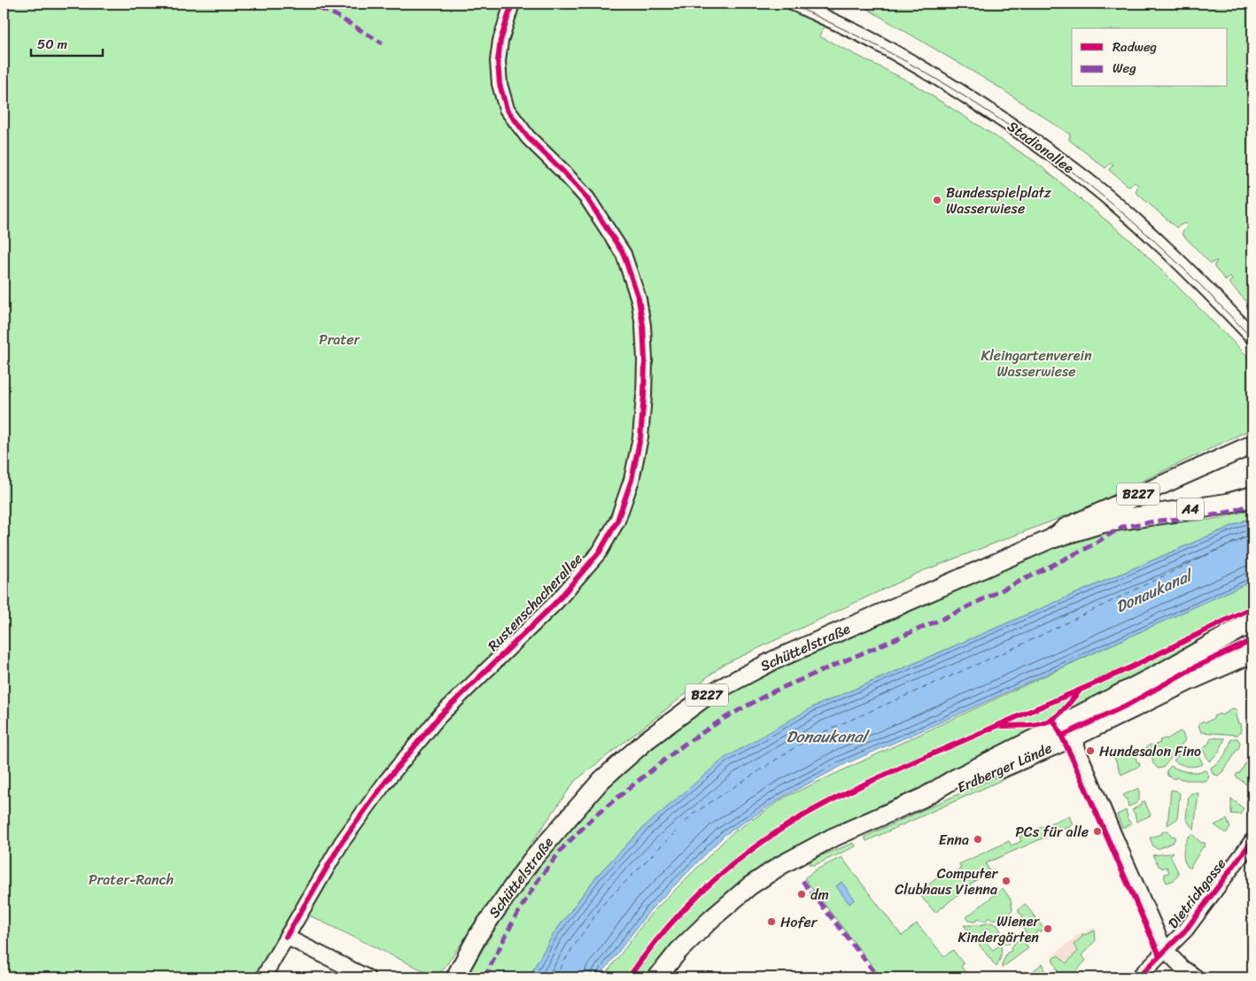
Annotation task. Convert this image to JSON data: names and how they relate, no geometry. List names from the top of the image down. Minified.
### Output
{"streets":{"highway":["A4"],"main road":["B227","Schüttelstraße","Erdberger Lände"],"street":["Stadionallee","Rustenschacherallee","Dietrichgasse"]},"crossings":[["A4","Schüttelstraße"]],"water":["Donaukanal"],"parks":["Prater","Kleingartenverein Wasserwiese","Prater-Ranch"],"places":["Bundesspielplatz Wasserwiese","Hundesalon Fino","PCs für alle","Enna","Computer Clubhaus Vienna","dm","Hofer","Wiener Kindergärten"],"legend":["Radweg","Weg"],"scale_bar":"50 m"}
